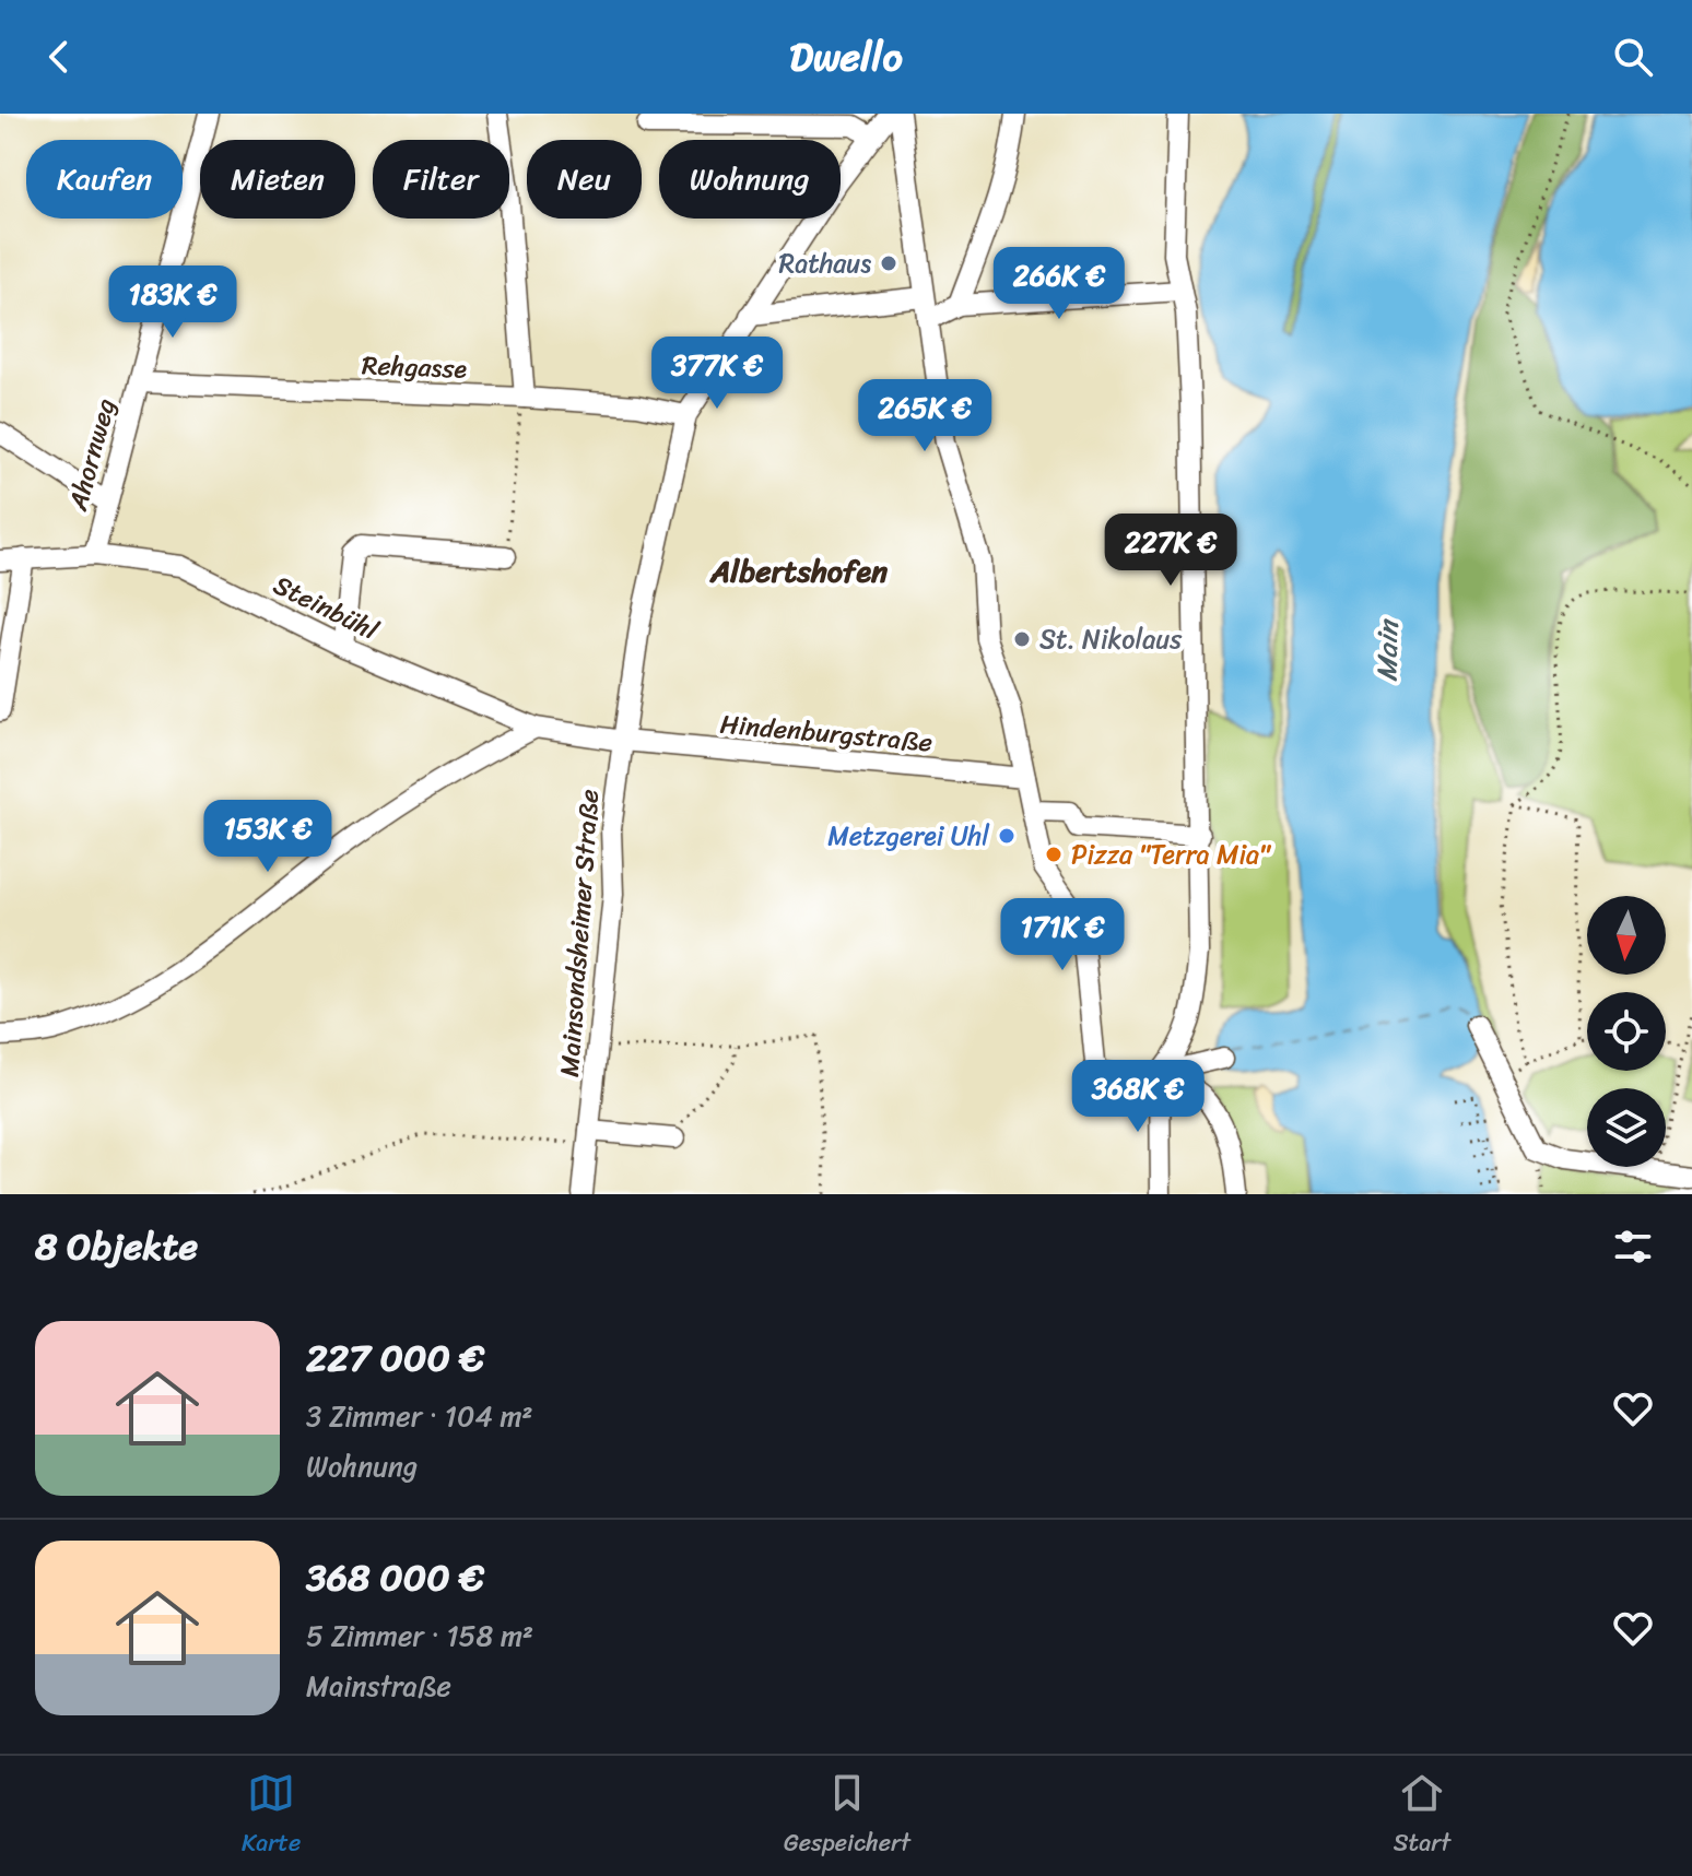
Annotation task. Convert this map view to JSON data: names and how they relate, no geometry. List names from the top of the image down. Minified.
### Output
{"streets":{"street":["Rehgasse","Ahornweg","Steinbühl","Hindenburgstraße","Mainsondsheimer Straße"]},"crossings":[["Rehgasse","Ahornweg"],["Ahornweg","Steinbühl"],["Steinbühl","Hindenburgstraße"],["Steinbühl","Mainsondsheimer Straße"],["Hindenburgstraße","Mainsondsheimer Straße"]],"districts":["Albertshofen"],"water":["Main"],"places":["Rathaus","St. Nikolaus","Metzgerei Uhl","Pizza \"Terra Mia\""],"north":"bottom","page":{"header":"Dwello","chip":["Kaufen","Mieten","Filter","Neu","Wohnung"],"price":["266K €","183K €","377K €","265K €","227K €","153K €","171K €","368K €"],"heading":"8 Objekte","list":[{"name":"227 000 €","note":"3 Zimmer · 104 m² · Wohnung"},{"name":"368 000 €","note":"5 Zimmer · 158 m² · Mainstraße"}],"tabs":["Karte","Gespeichert","Start"]}}
